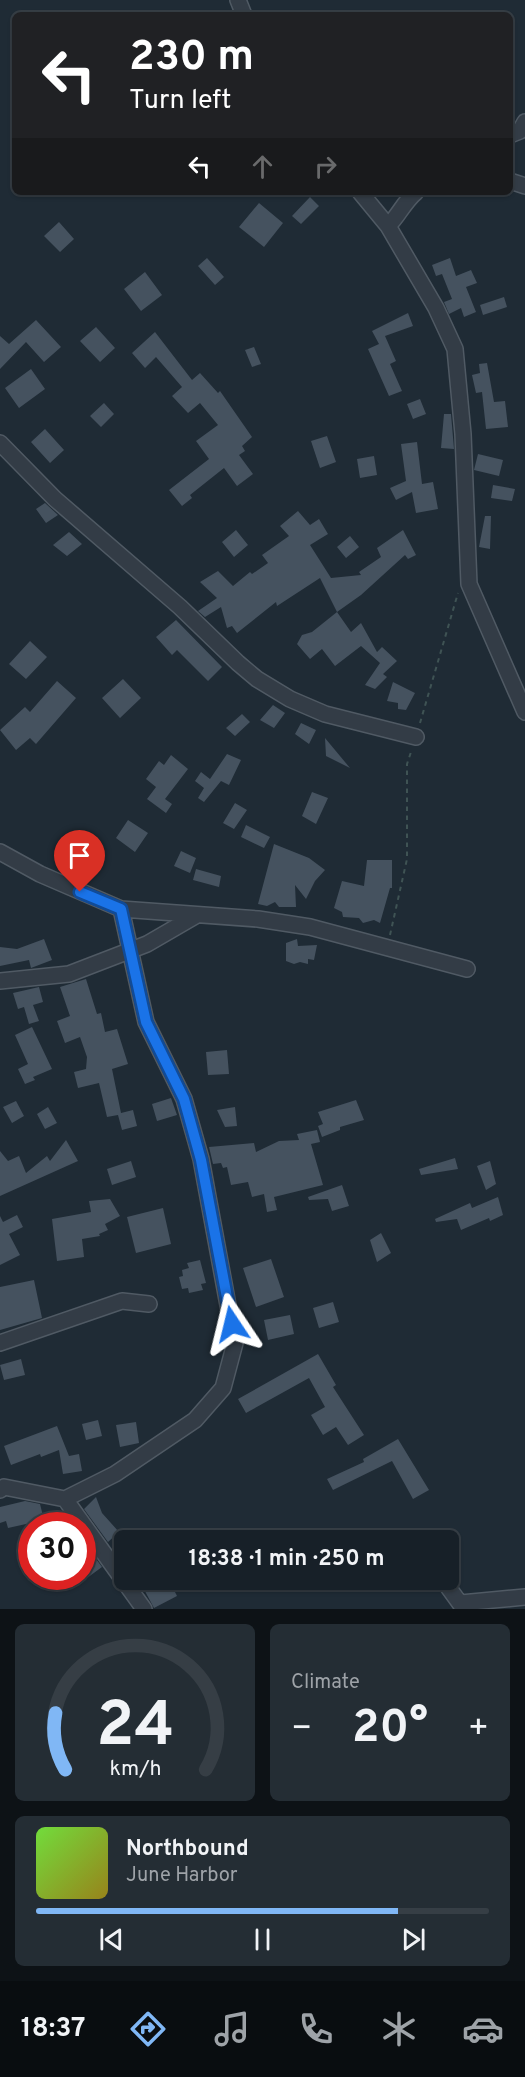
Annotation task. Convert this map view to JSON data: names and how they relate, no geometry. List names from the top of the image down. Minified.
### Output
{"page":{"turn":["230 m","Turn left"],"limit":"30","trip":"18:38 · 1 min · 250 m","tile":"Climate","heat":["−","20°","+"],"song":["Northbound","June Harbor"],"tabs":"18:37","gauge":["24","km/h"]}}
